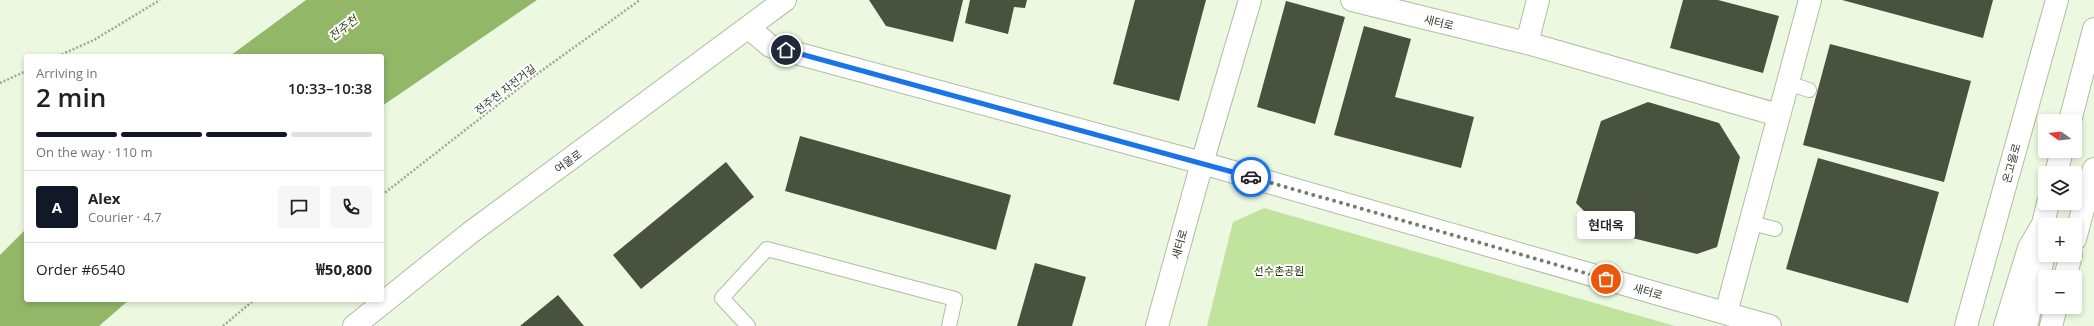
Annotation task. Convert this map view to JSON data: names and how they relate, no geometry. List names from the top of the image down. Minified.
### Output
{"streets":{"street":["새터로","여울로","온고을로"],"path":["전주천 자전거길"]},"crossings":[["새터로","여울로"]],"water":["전주천"],"parks":["선수촌공원"],"places":["현대옥"],"north":"left","page":{"heading":["2 min","Arriving in","10:33–10:38"],"panel":["Alex","Courier · 4.7","Order #6540","₩50,800"],"map_buttons":["+","−"],"bar":"On the way · 110 m","round":"A","bubble":"현대옥"}}
